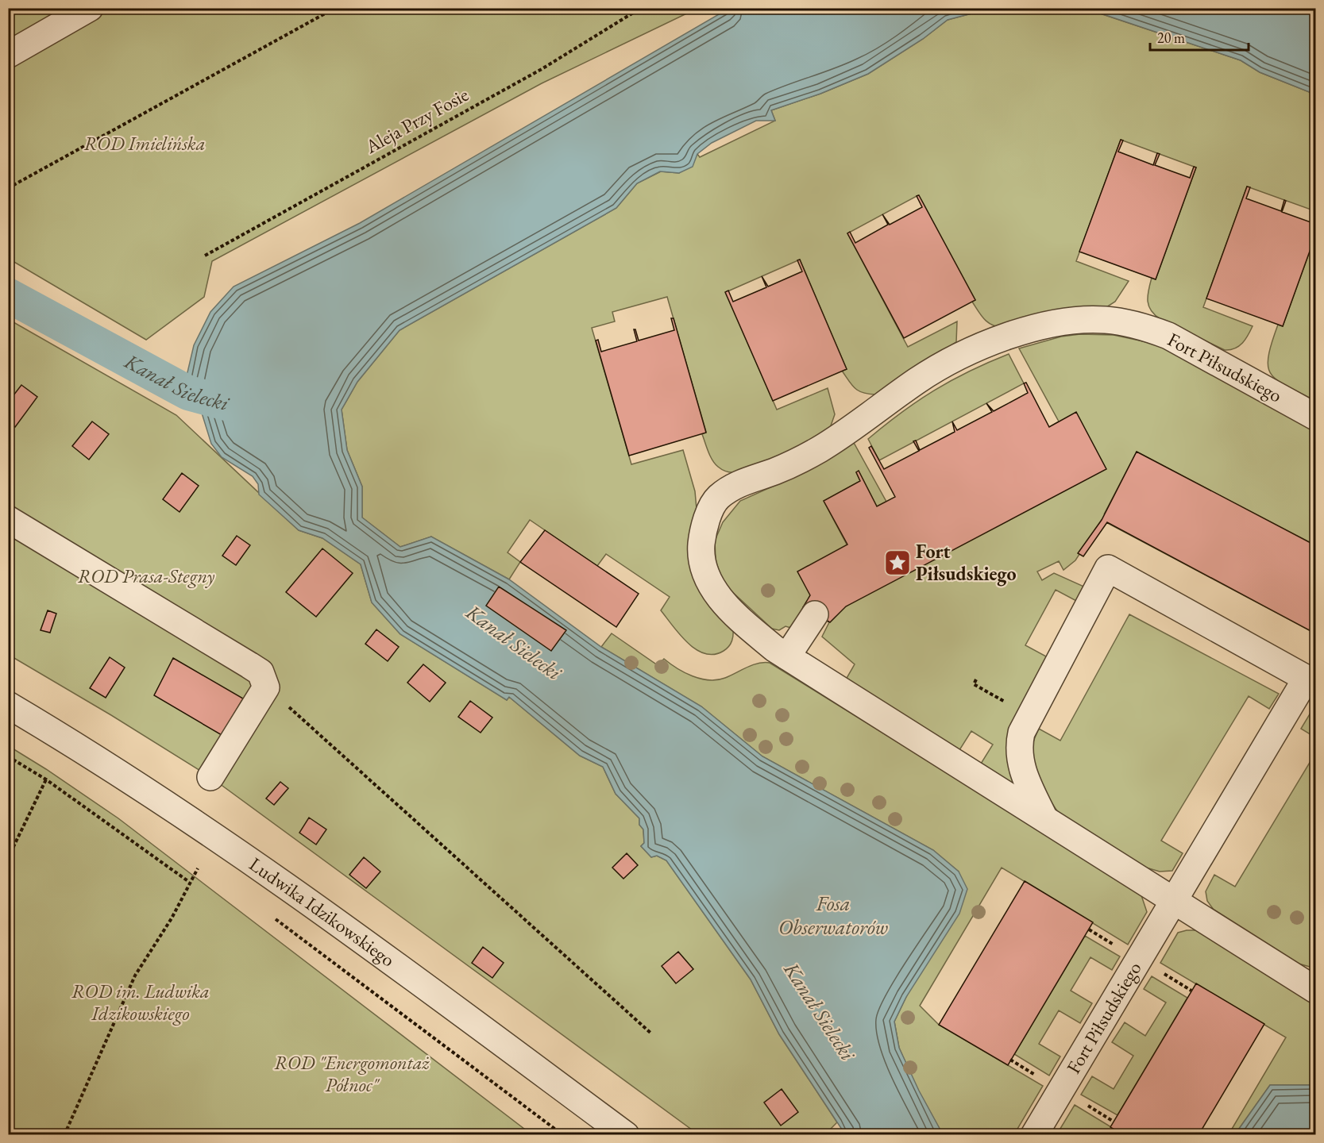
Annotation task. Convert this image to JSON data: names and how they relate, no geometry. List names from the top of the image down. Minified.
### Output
{"streets":{"street":["Fort Piłsudskiego","Ludwika Idzikowskiego"],"path":["Aleja Przy Fosie"]},"water":["Kanał Sielecki","Fosa Obserwatorów"],"parks":["ROD Imielińska","ROD Prasa-Stegny","ROD im. Ludwika Idzikowskiego","ROD \"Energomontaż Północ\""],"places":{"place":["Fort Piłsudskiego"]},"scale_bar":"20 m"}
